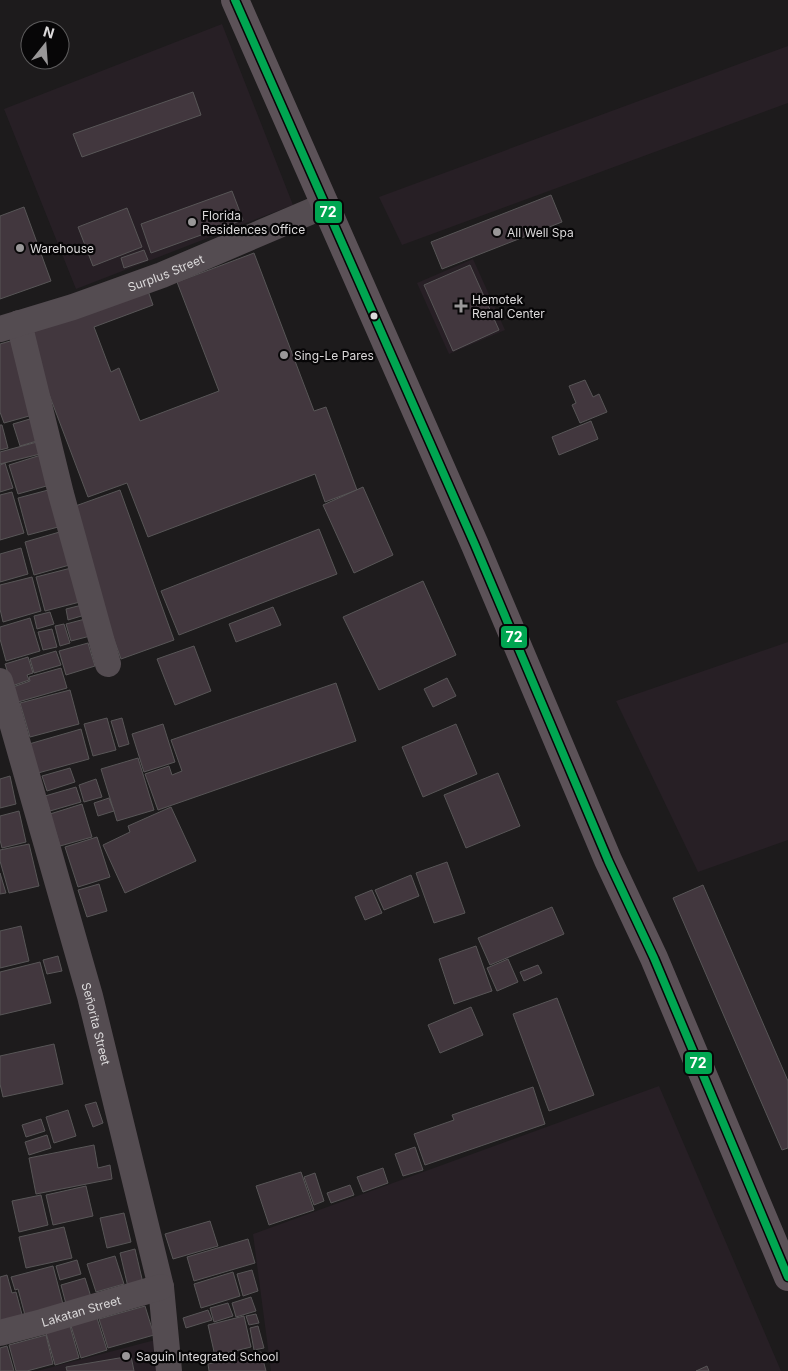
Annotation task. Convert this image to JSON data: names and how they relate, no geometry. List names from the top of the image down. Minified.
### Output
{"streets":{"street":["Surplus Street","Señorita Street","Lakatan Street"]},"crossings":[["Señorita Street","Lakatan Street"]],"places":{"other":["Florida Residences Office","All Well Spa","Warehouse","Sing-Le Pares","Saguin Integrated School"],"health":["Hemotek Renal Center"]},"lines":["transit line 72"],"north":"top"}
